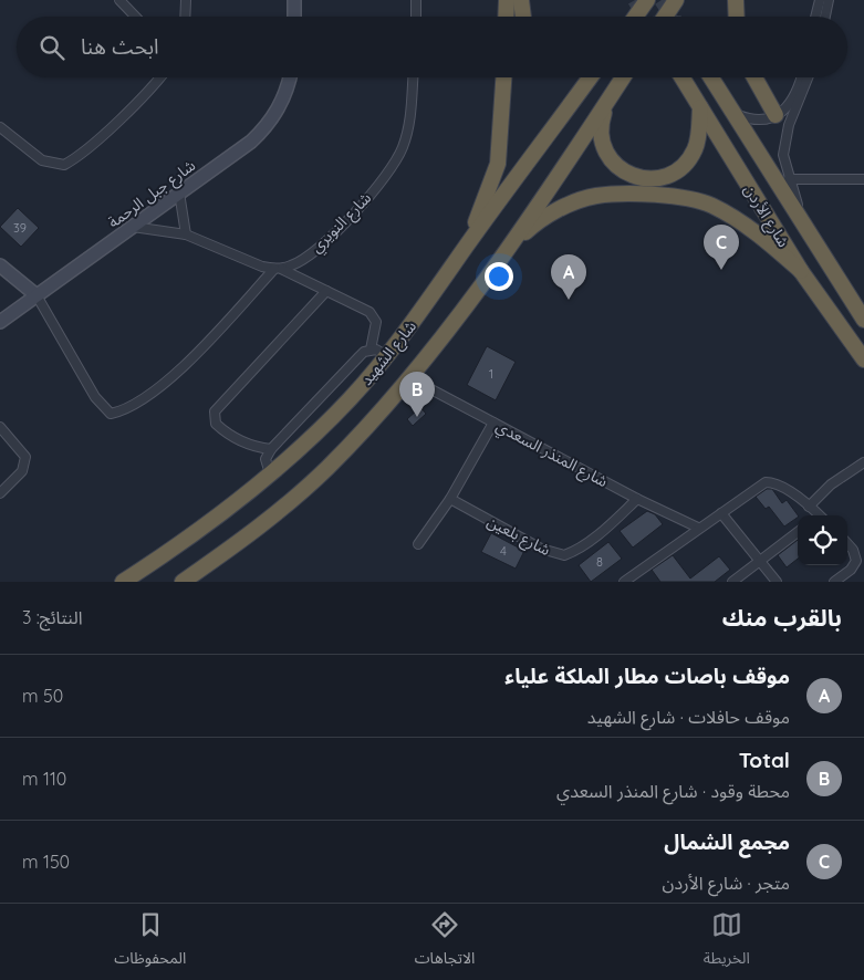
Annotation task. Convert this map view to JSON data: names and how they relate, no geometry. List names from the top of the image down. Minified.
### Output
{"streets":{"highway":["شارع الأردن","شارع الشهيد"],"street":["شارع جبل الرحمة","شارع النويري","شارع المنذر السعدي","شارع بلعين"]},"crossings":[["شارع الشهيد","شارع المنذر السعدي"],["شارع المنذر السعدي","شارع بلعين"]],"house_numbers":["39","1","4","8"],"page":{"search":"ابحث هنا","pins":["C","A","B"],"heading":["بالقرب منك","النتائج: 3"],"list":[{"mark":"A","name":"موقف باصات مطار الملكة علياء","note":"موقف حافلات · شارع الشهيد","value":"50 m"},{"mark":"B","name":"Total","note":"محطة وقود · شارع المنذر السعدي","value":"110 m"},{"mark":"C","name":"مجمع الشمال","note":"متجر · شارع الأردن","value":"150 m"}],"nav":["الخريطة","الاتجاهات","المحفوظات"]}}
